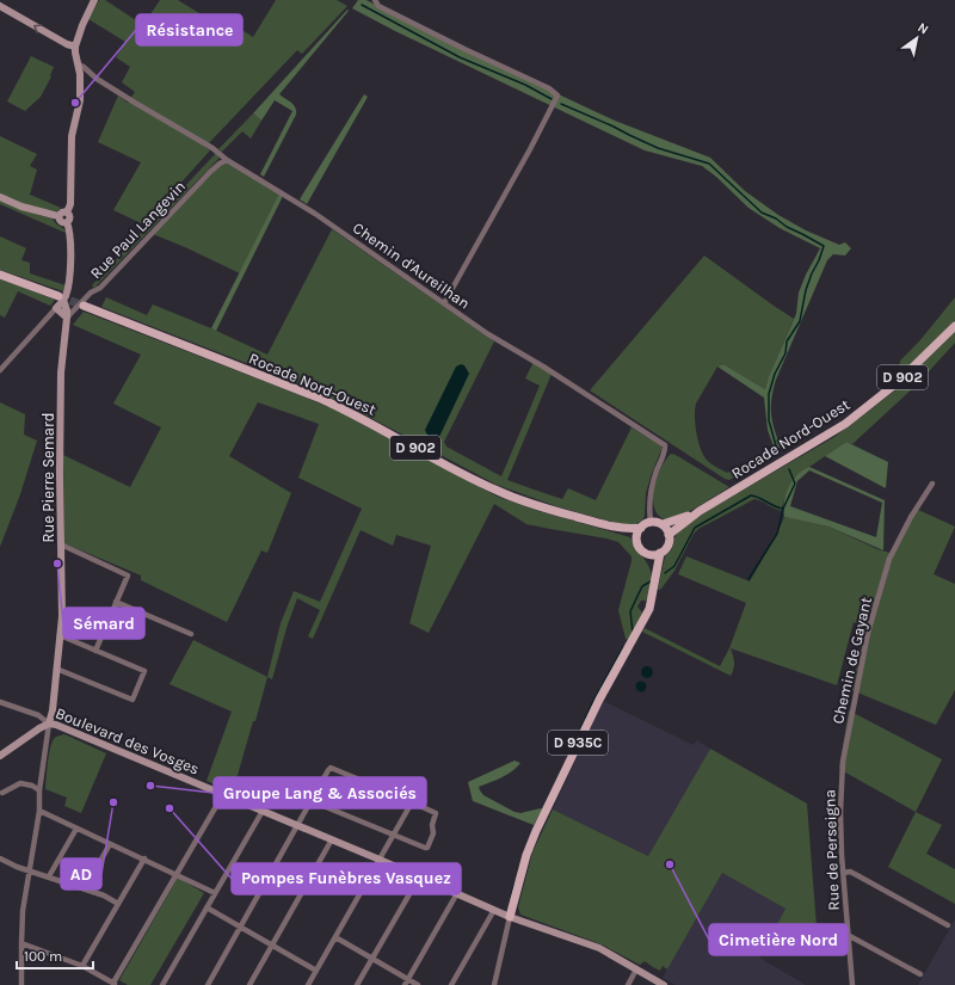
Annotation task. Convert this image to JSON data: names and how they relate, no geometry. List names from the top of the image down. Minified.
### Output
{"streets":{"main road":["D 902","Rocade Nord-Ouest","Rue Pierre Semard","Boulevard des Vosges","D 935C"],"street":["Rue Paul Langevin","Chemin d'Aureilhan","Chemin de Gayant","Rue de Perseigna"]},"crossings":[["Rue Paul Langevin","Chemin d'Aureilhan"],["Rue Paul Langevin","Rue Pierre Semard"],["Chemin d'Aureilhan","Rocade Nord-Ouest"],["Chemin d'Aureilhan","Rue Pierre Semard"],["Chemin d'Aureilhan","D 935C"],["Rocade Nord-Ouest","D 935C"],["Rue Pierre Semard","Boulevard des Vosges"],["Chemin de Gayant","Rue de Perseigna"],["Boulevard des Vosges","D 935C"]],"places":["Résistance","Sémard","Groupe Lang & Associés","AD","Pompes Funèbres Vasquez","Cimetière Nord"],"scale_bar":"100 m","north":"top right"}
